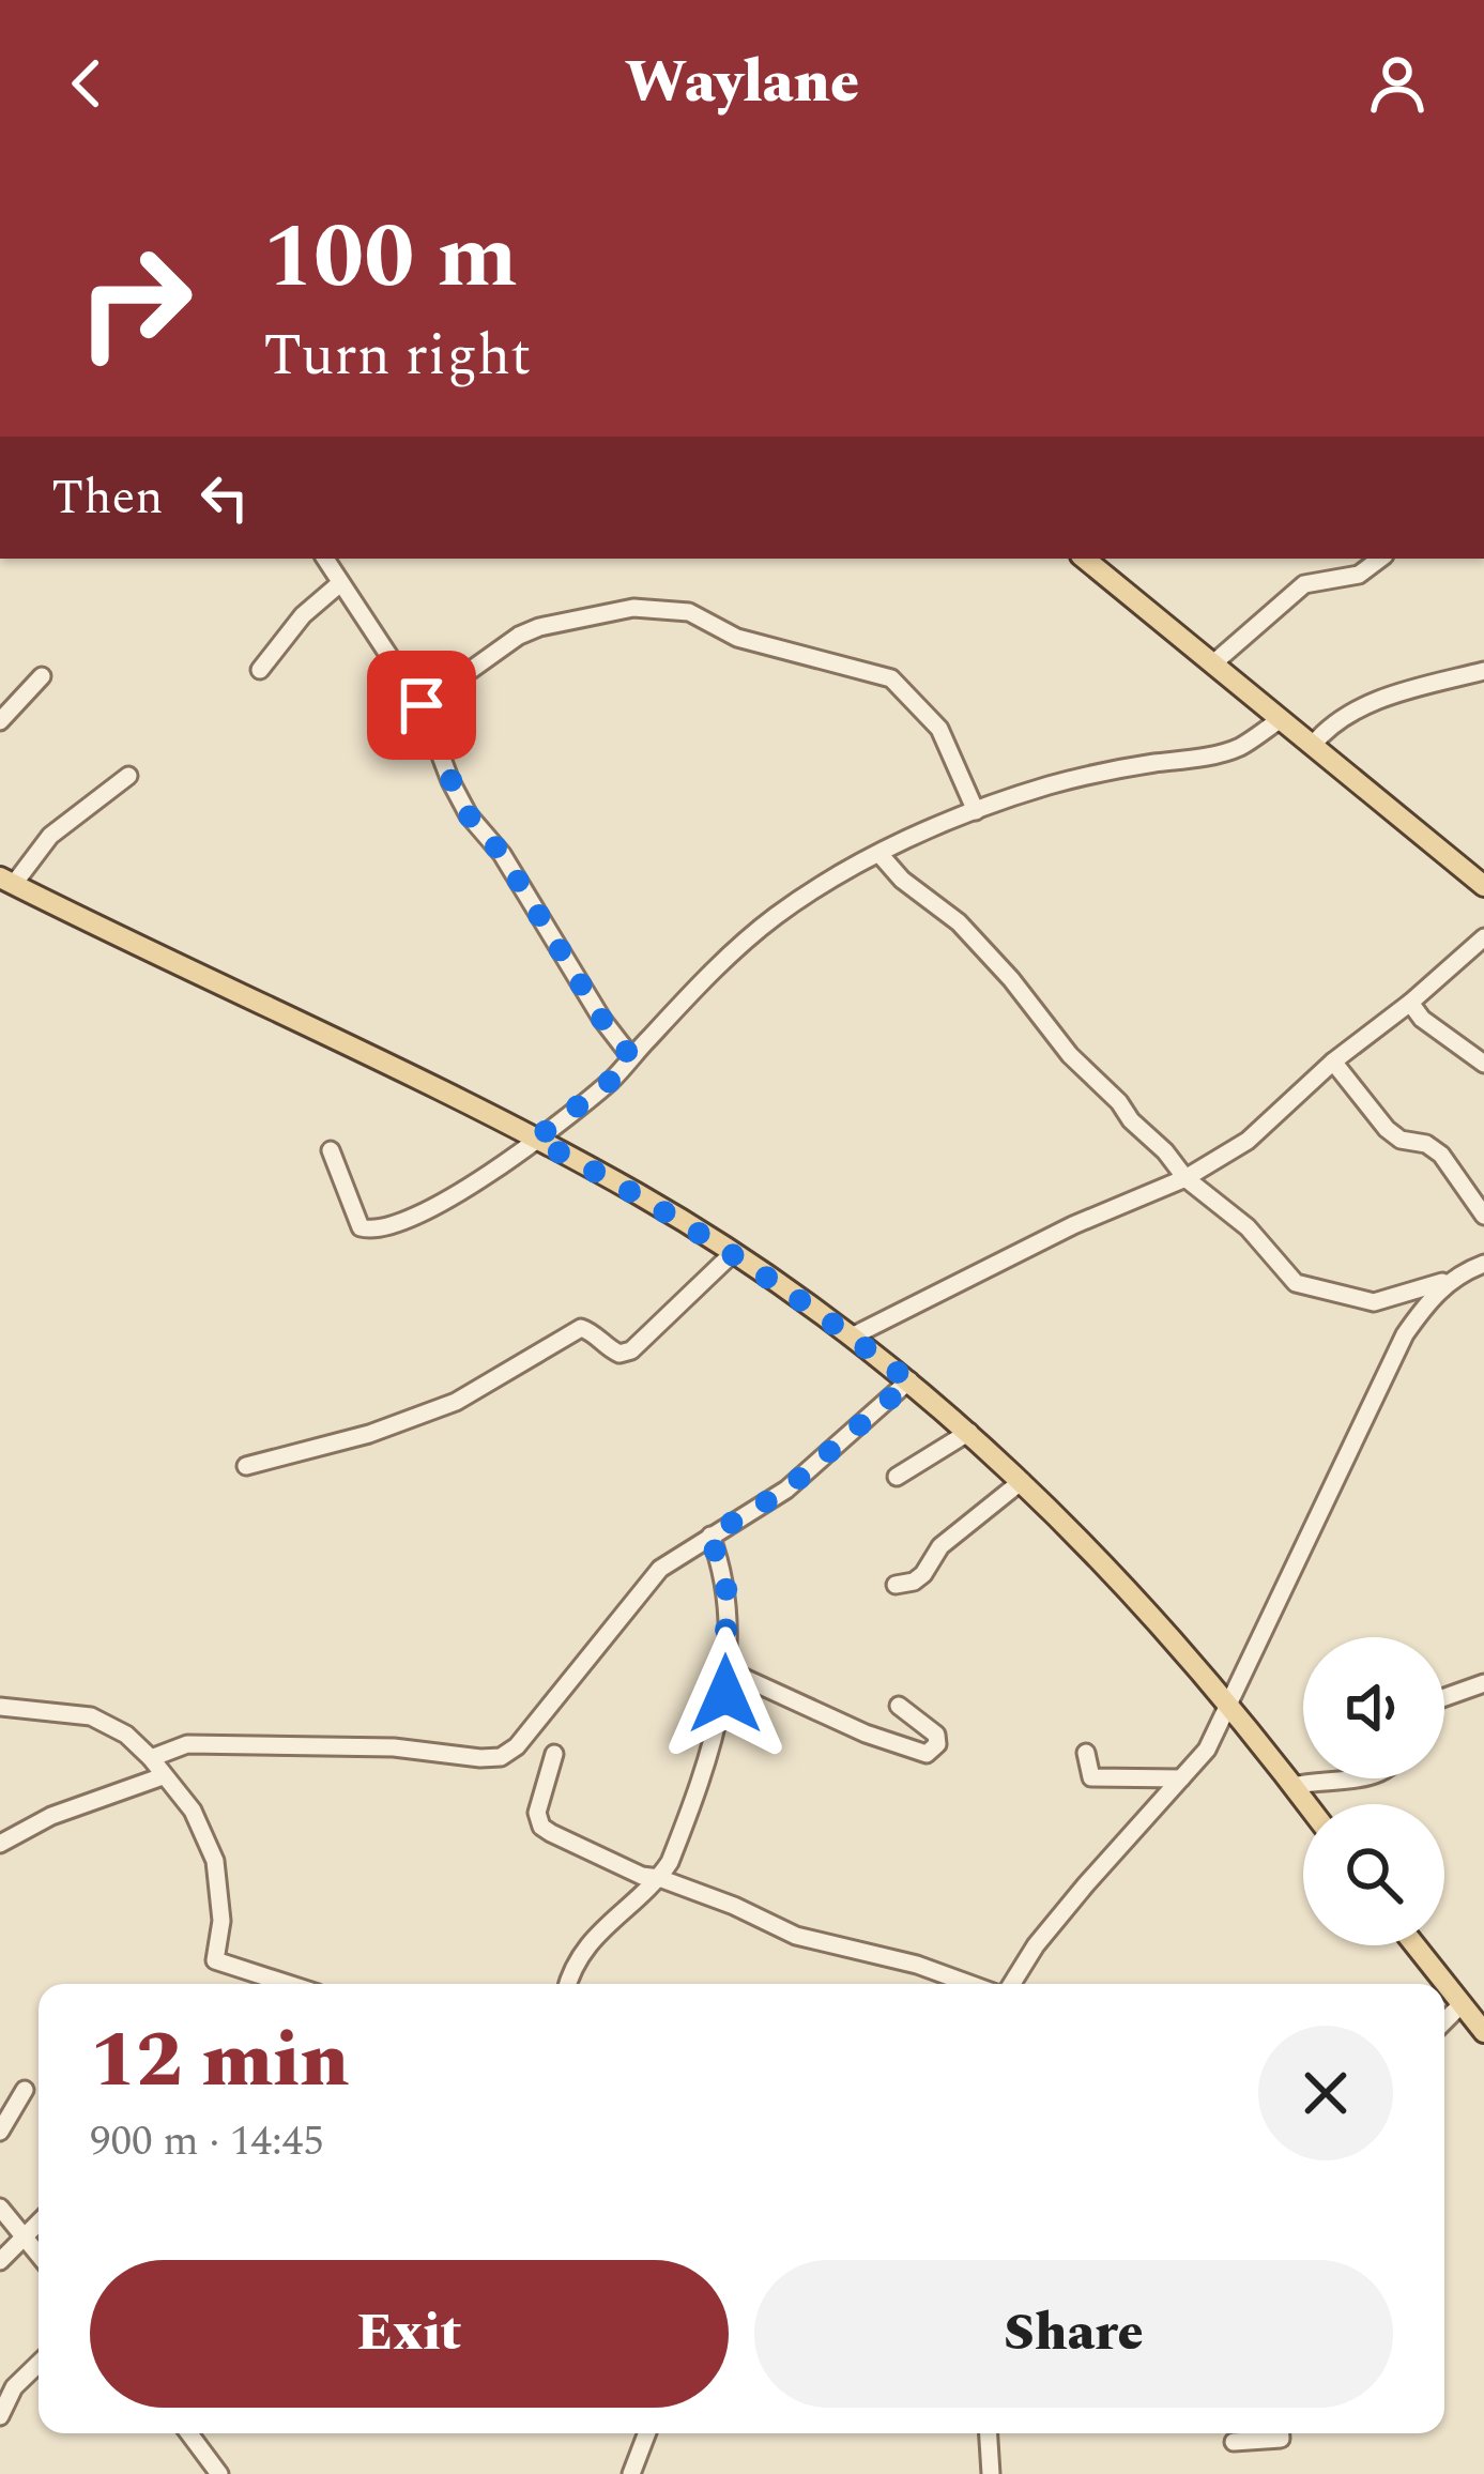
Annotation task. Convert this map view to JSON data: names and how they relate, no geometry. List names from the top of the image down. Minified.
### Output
{"page":{"header":"Waylane","turn":["100 m","Turn right"],"then":"Then","heading":["12 min","900 m · 14:45"],"buttons":["Exit","Share"]}}
